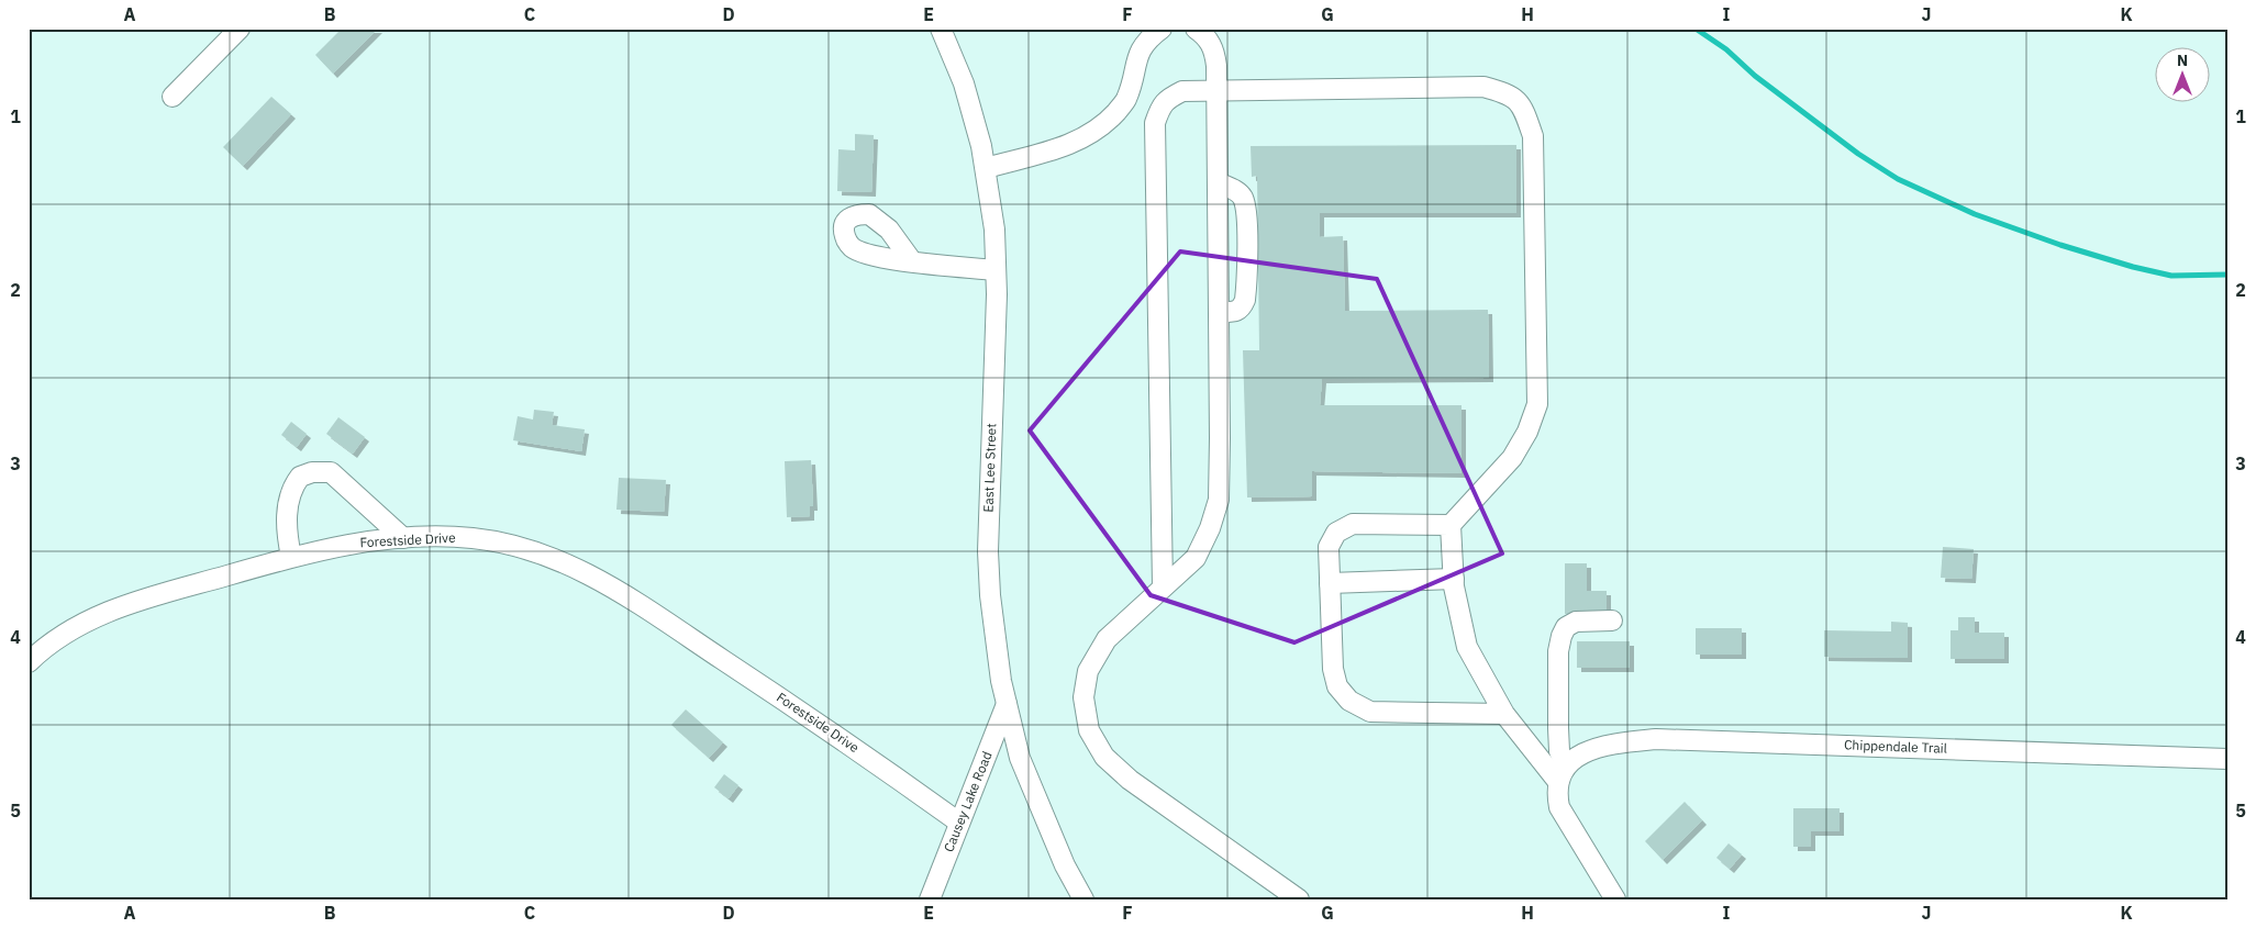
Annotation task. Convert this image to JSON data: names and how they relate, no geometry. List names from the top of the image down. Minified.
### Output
{"streets":{"street":["East Lee Street","Forestside Drive","Chippendale Trail","Causey Lake Road"]},"crossings":[["East Lee Street","Causey Lake Road"],["Forestside Drive","Causey Lake Road"]],"north":"top","grid":{"columns":["A","B","C","D","E","F","G","H","I","J","K"],"rows":["1","2","3","4","5"]}}
